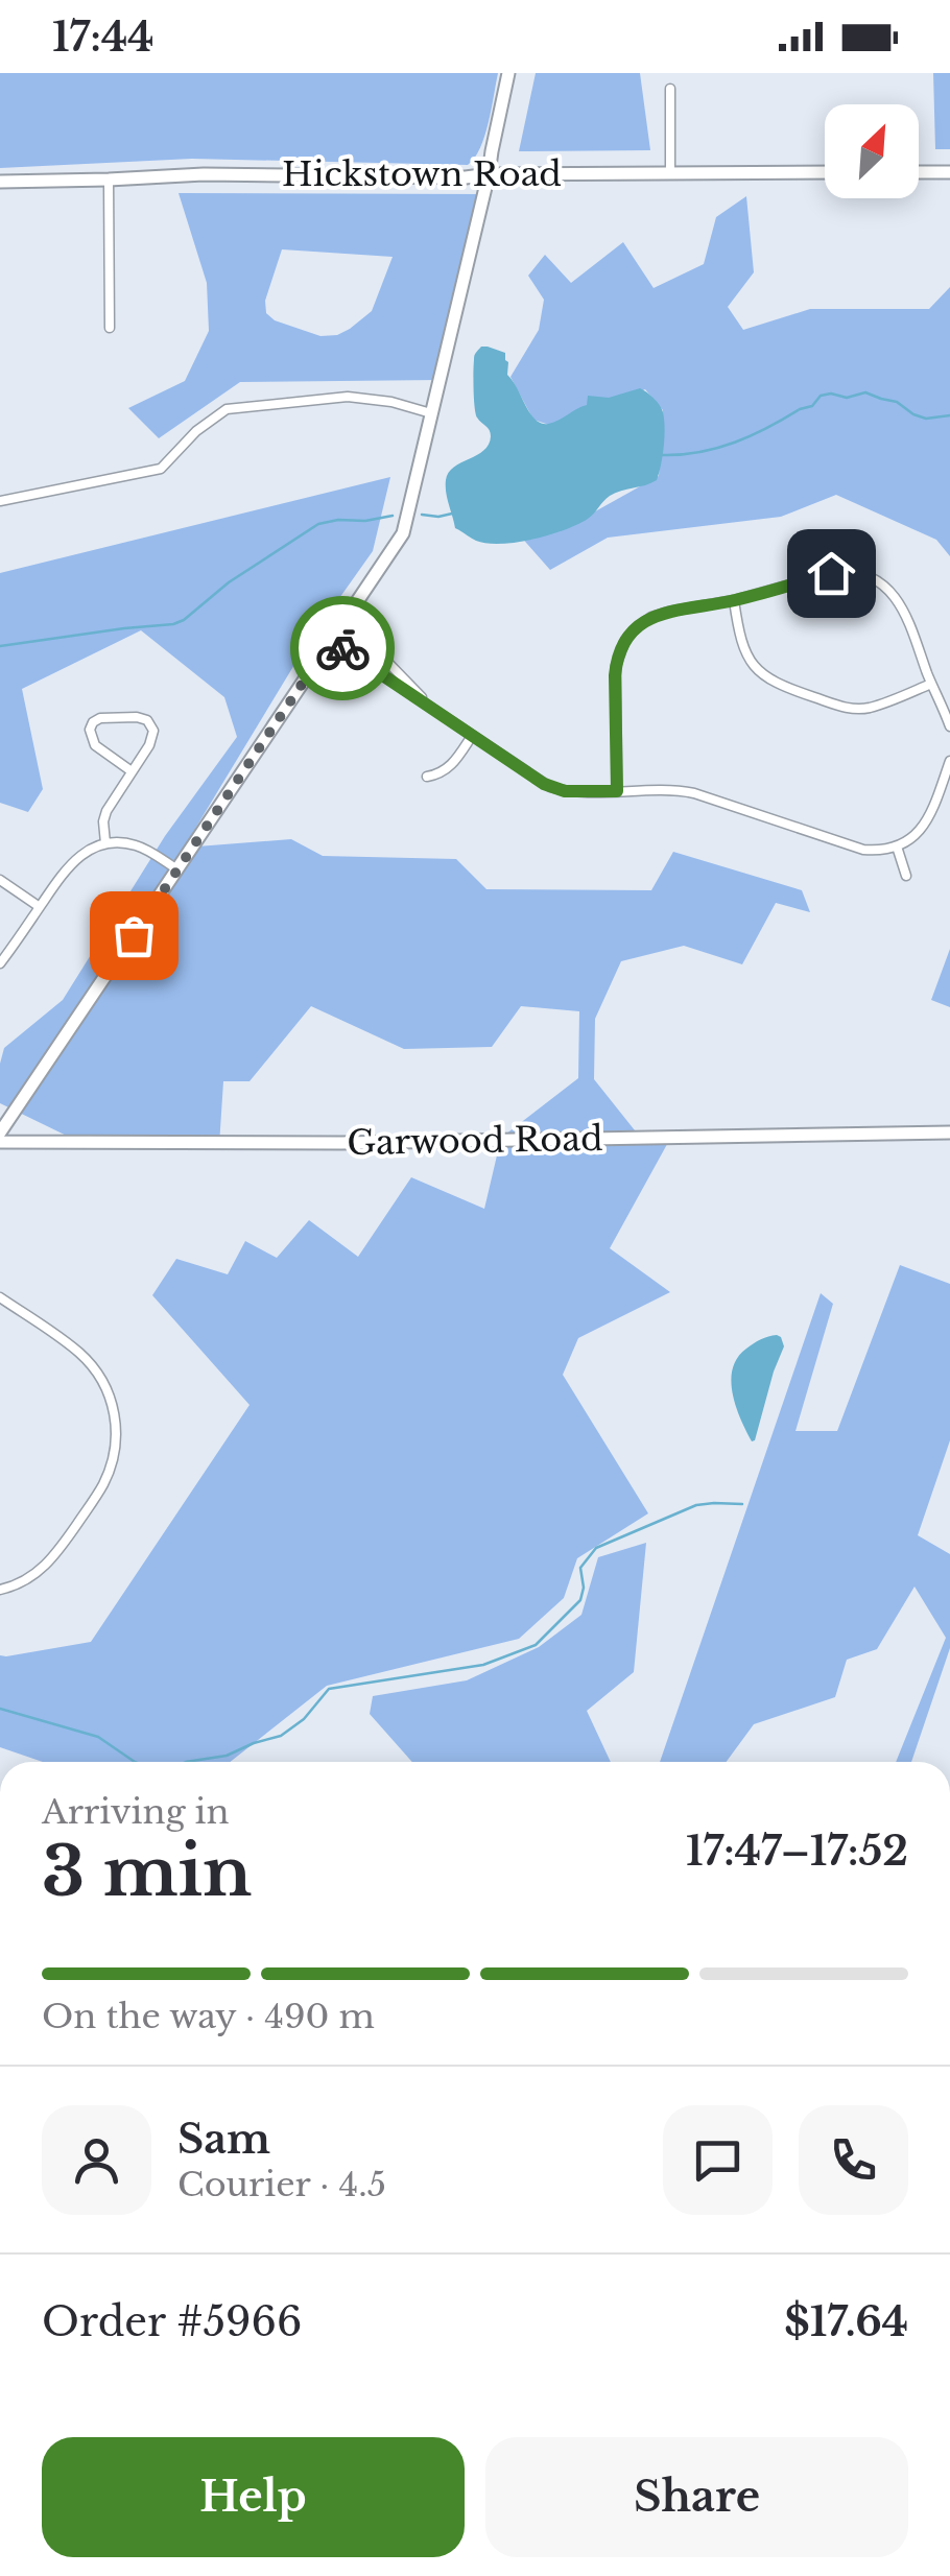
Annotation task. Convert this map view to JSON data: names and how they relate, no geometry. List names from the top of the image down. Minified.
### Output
{"streets":{"street":["Hickstown Road","Garwood Road"]},"north":"top right","page":{"status":"17:44","heading":["3 min","Arriving in","17:47–17:52"],"panel":["Sam","Courier · 4.5","Order #5966","$17.64"],"bar":"On the way · 490 m","buttons":["Help","Share"]}}
